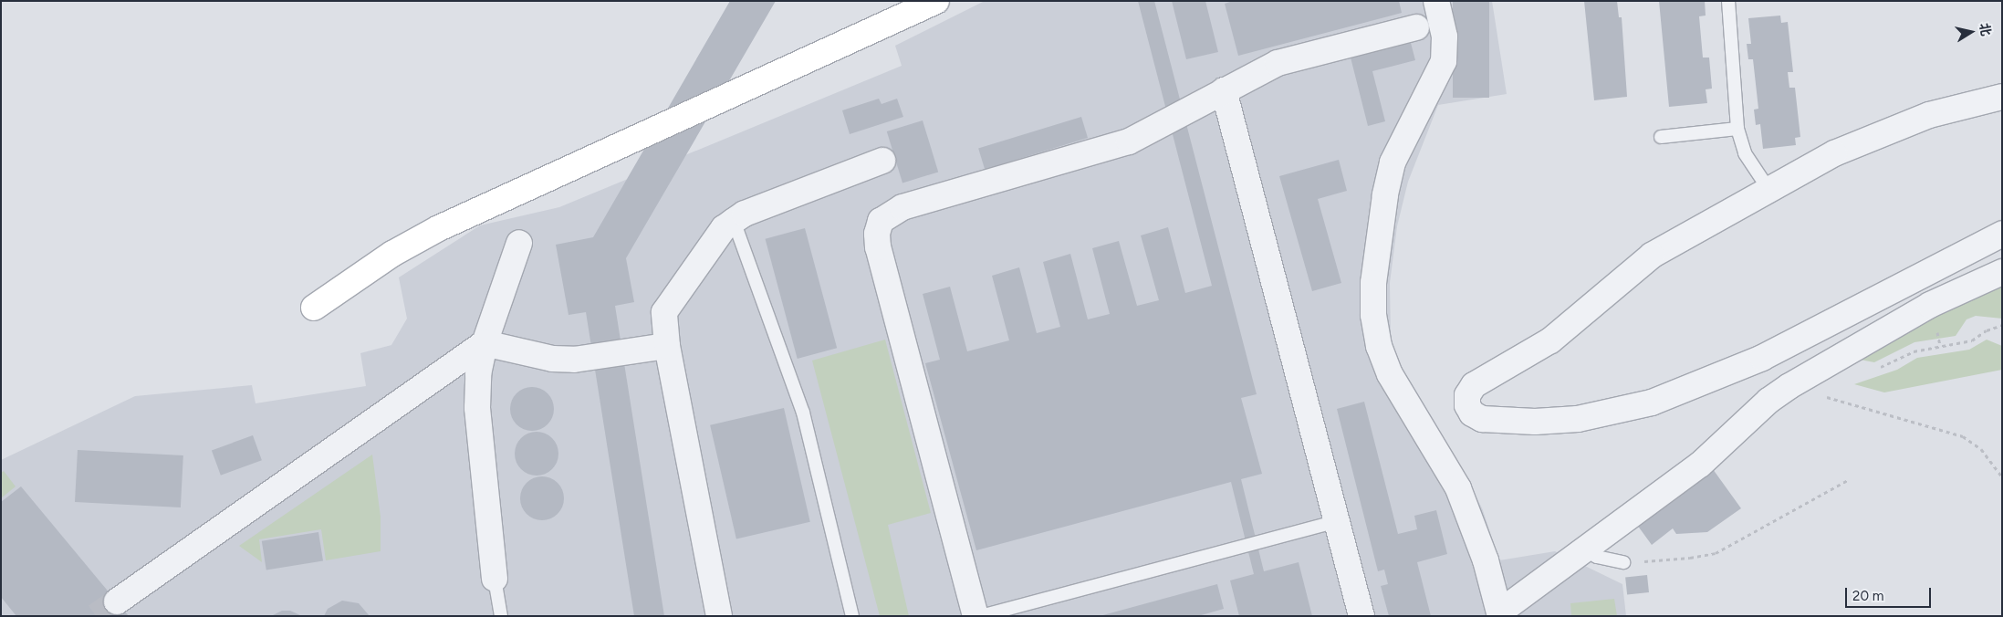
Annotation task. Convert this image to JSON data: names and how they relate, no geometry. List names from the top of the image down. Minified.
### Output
{"scale_bar":"20 m","north":"right"}
